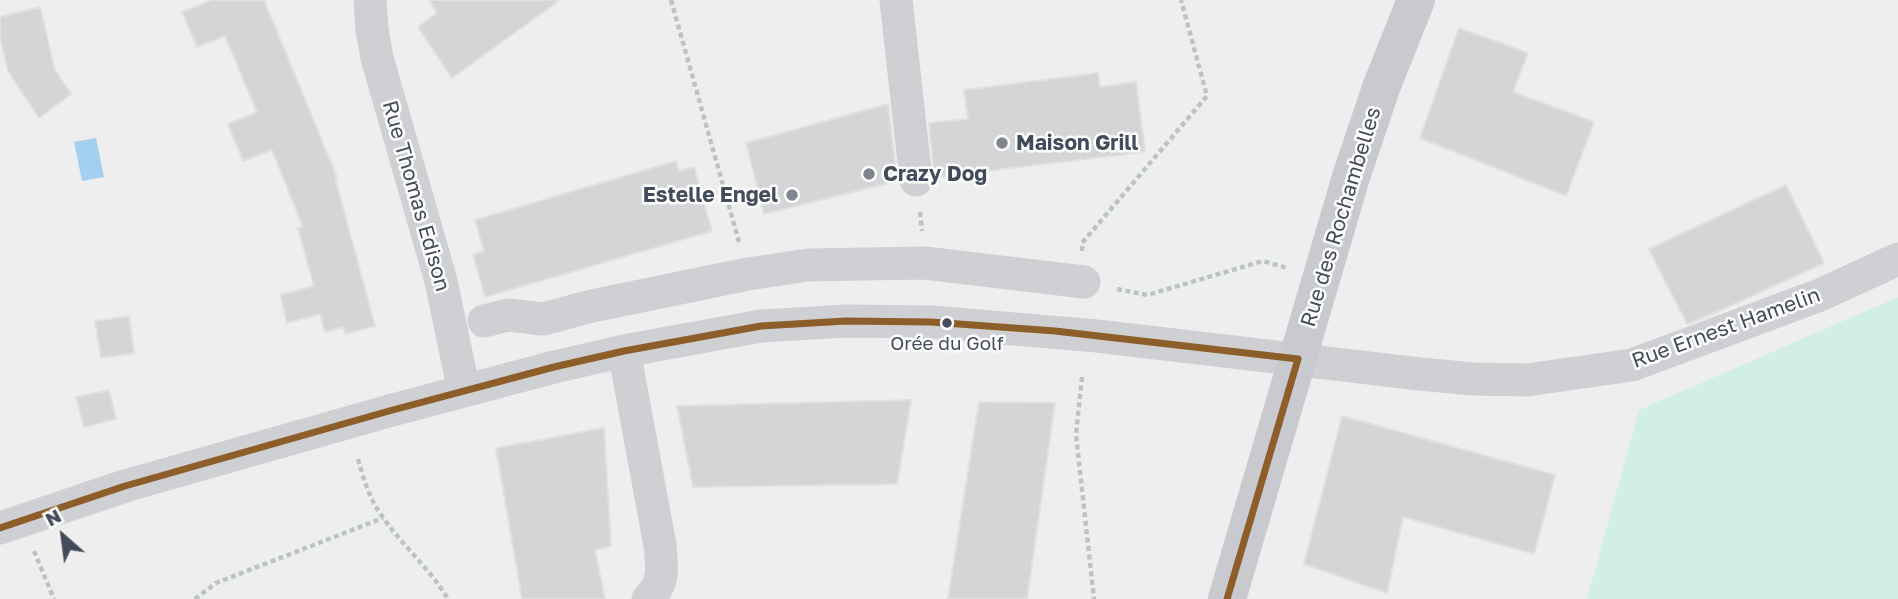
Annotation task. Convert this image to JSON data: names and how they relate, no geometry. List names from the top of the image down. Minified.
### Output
{"streets":{"main road":["Rue des Rochambelles"],"street":["Rue Thomas Edison","Rue Ernest Hamelin"]},"crossings":[["Rue Thomas Edison","Rue Ernest Hamelin"],["Rue des Rochambelles","Rue Ernest Hamelin"]],"places":["Maison Grill","Crazy Dog","Estelle Engel","Orée du Golf"],"north":"top left"}
